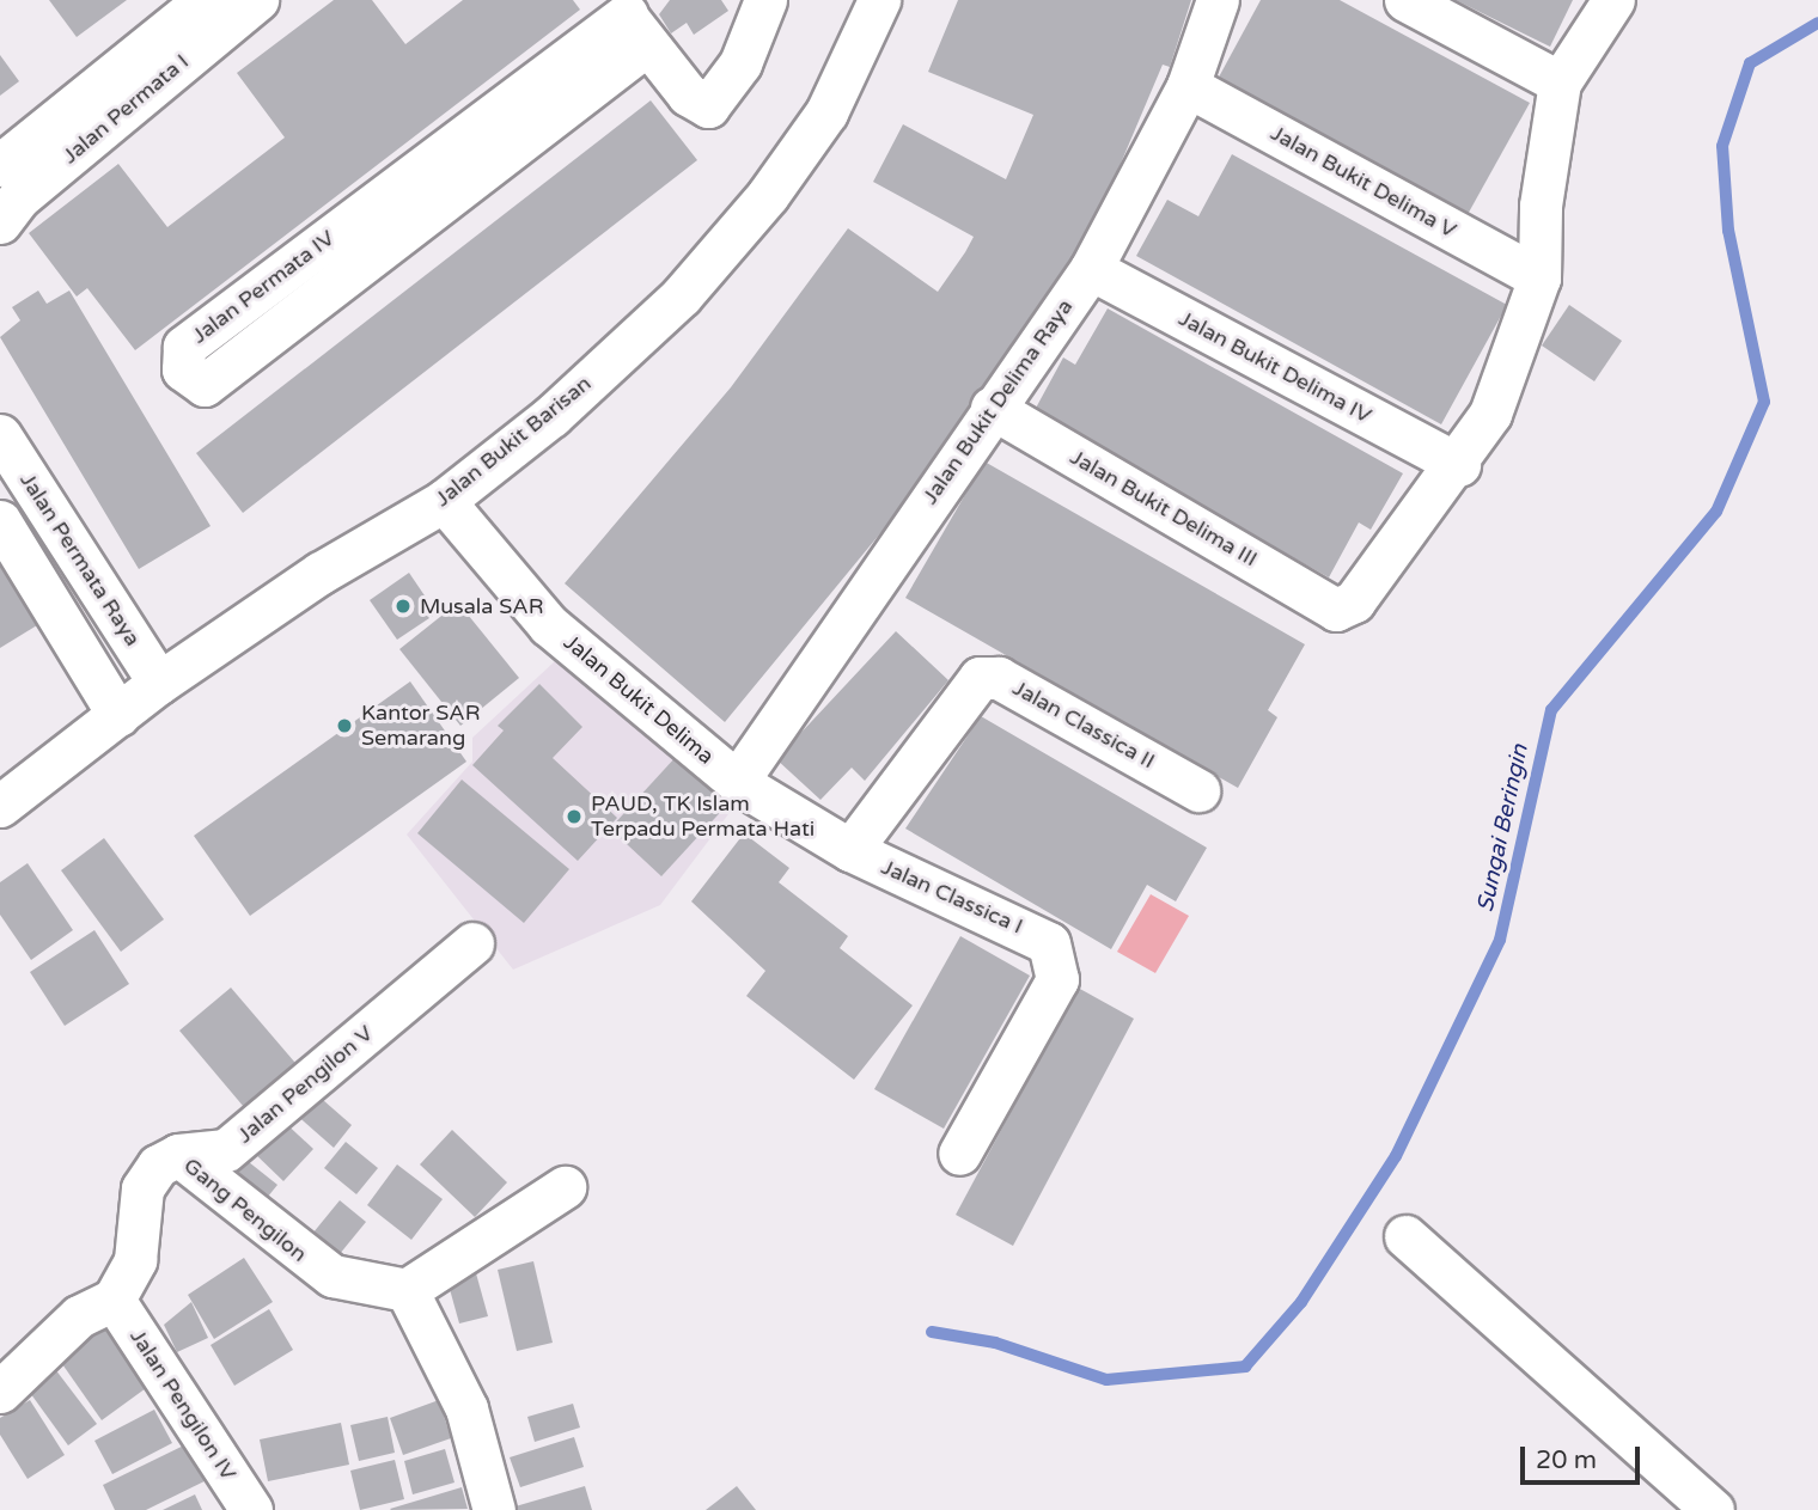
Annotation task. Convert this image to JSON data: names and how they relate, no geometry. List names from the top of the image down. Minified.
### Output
{"streets":{"street":["Jalan Permata I","Jalan Bukit Delima V","Jalan Permata IV","Jalan Bukit Delima IV","Jalan Bukit Delima Raya","Jalan Bukit Barisan","Jalan Bukit Delima III","Jalan Permata Raya","Jalan Bukit Delima","Jalan Classica II","Jalan Classica I","Jalan Pengilon V","Gang Pengilon","Jalan Pengilon IV"]},"crossings":[["Jalan Bukit Delima V","Jalan Bukit Delima Raya"],["Jalan Bukit Delima IV","Jalan Bukit Delima Raya"],["Jalan Bukit Delima IV","Jalan Bukit Delima III"],["Jalan Bukit Delima Raya","Jalan Bukit Delima III"],["Jalan Bukit Delima Raya","Jalan Bukit Delima"],["Jalan Bukit Delima Raya","Jalan Classica I"],["Jalan Bukit Barisan","Jalan Permata Raya"],["Jalan Bukit Barisan","Jalan Bukit Delima"],["Jalan Bukit Delima","Jalan Classica I"],["Jalan Classica II","Jalan Classica I"],["Jalan Pengilon V","Gang Pengilon"]],"water":["Sungai Beringin"],"places":["Musala SAR","Kantor SAR Semarang","PAUD, TK Islam Terpadu Permata Hati"],"scale_bar":"20 m"}
